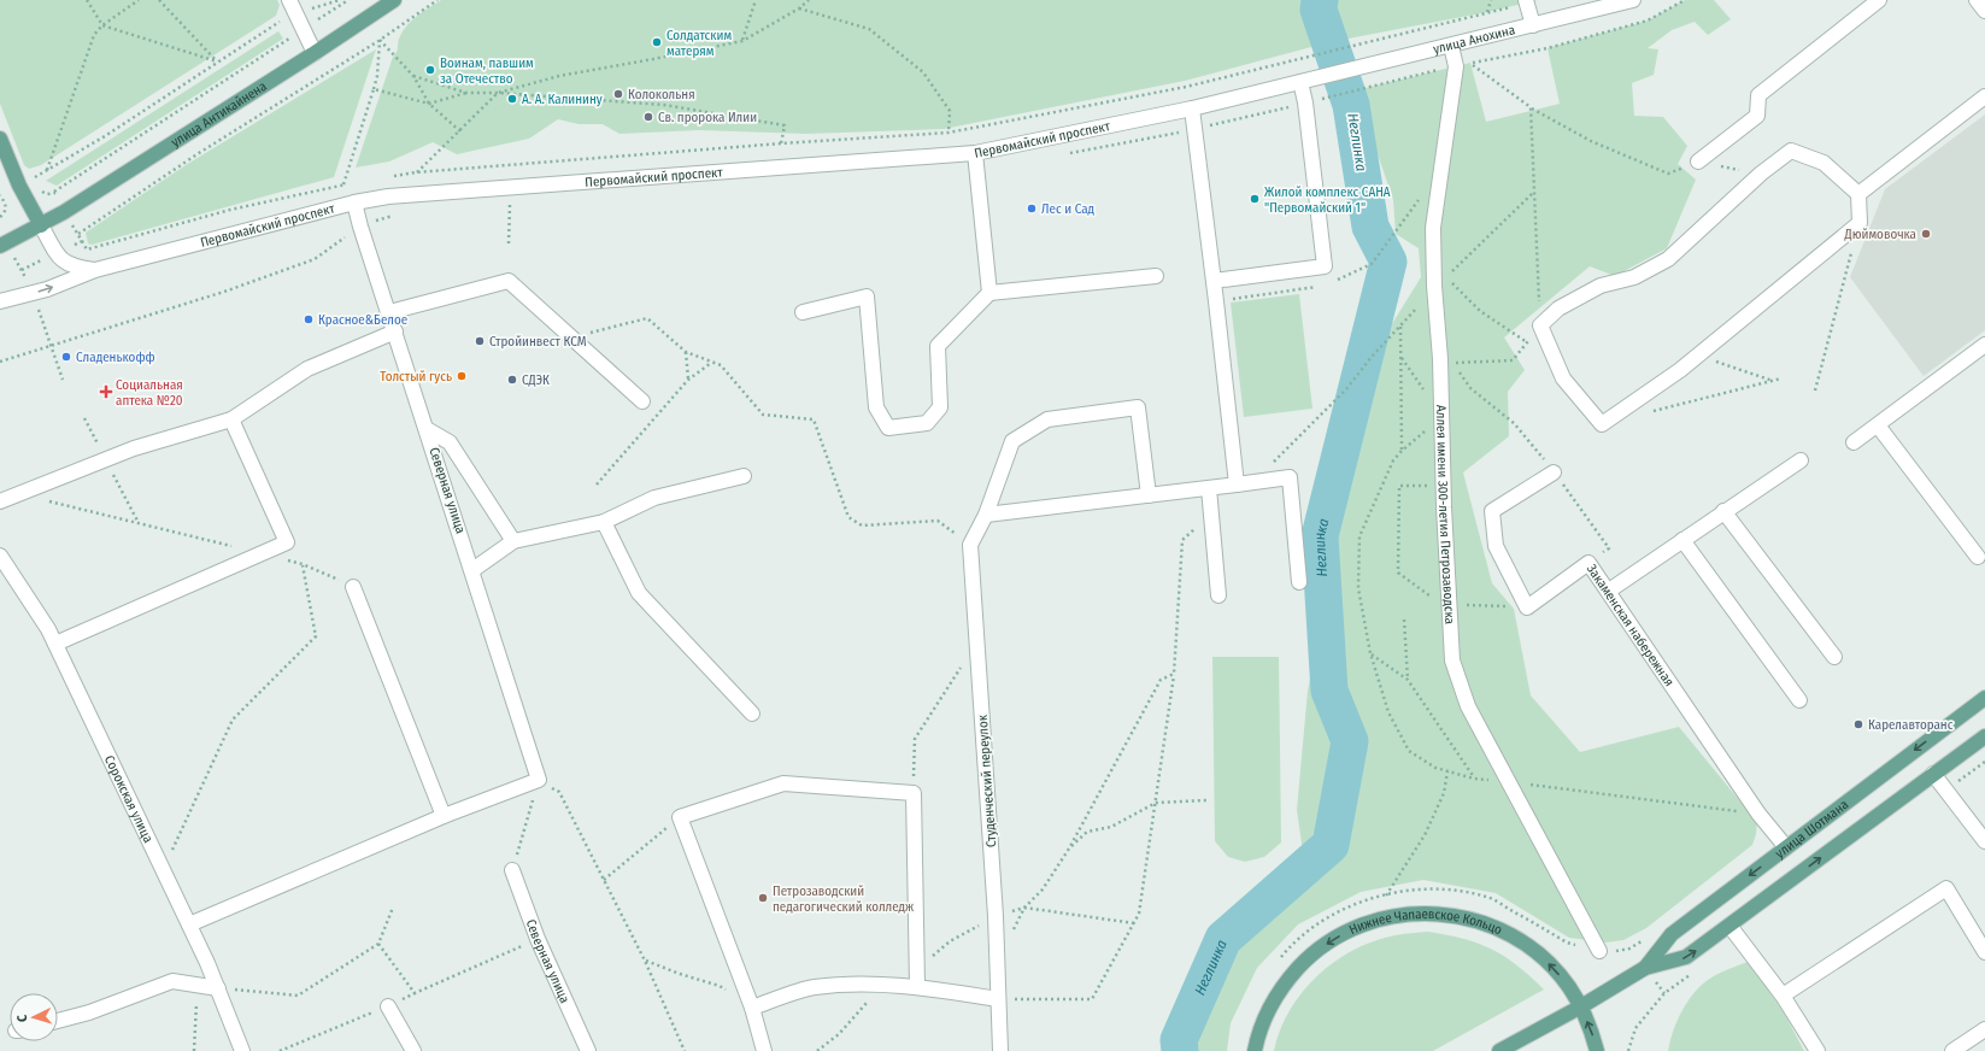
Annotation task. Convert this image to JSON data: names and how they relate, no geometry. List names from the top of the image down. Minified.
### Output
{"streets":{"main road":["улица Антикайнена","улица Шотмана","Нижнее Чапаевское Кольцо"],"street":["улица Анохина","Первомайский проспект","Северная улица","Аллея имени 300-летия Петрозаводска","Закаменская набережная","Студенческий переулок","Сорокская улица"]},"crossings":[["улица Анохина","Первомайский проспект"],["улица Анохина","Аллея имени 300-летия Петрозаводска"],["Первомайский проспект","Северная улица"],["Закаменская набережная","улица Шотмана"],["улица Шотмана","Нижнее Чапаевское Кольцо"]],"water":["Неглинка"],"places":{"other":["Солдатским матерям","Воинам, павшим за Отечество","Колокольня","А. А. Калинину","Св. пророка Илии","Жилой комплекс САНА \"Первомайский 1\"","Лес и Сад","Дюймовочка","Красное&Белое","Стройинвест КСМ","Сладенькофф","Толстый гусь","СДЭК","Карелавторанс","Петрозаводский педагогический колледж"],"health":["Социальная аптека №20"]},"north":"left"}
